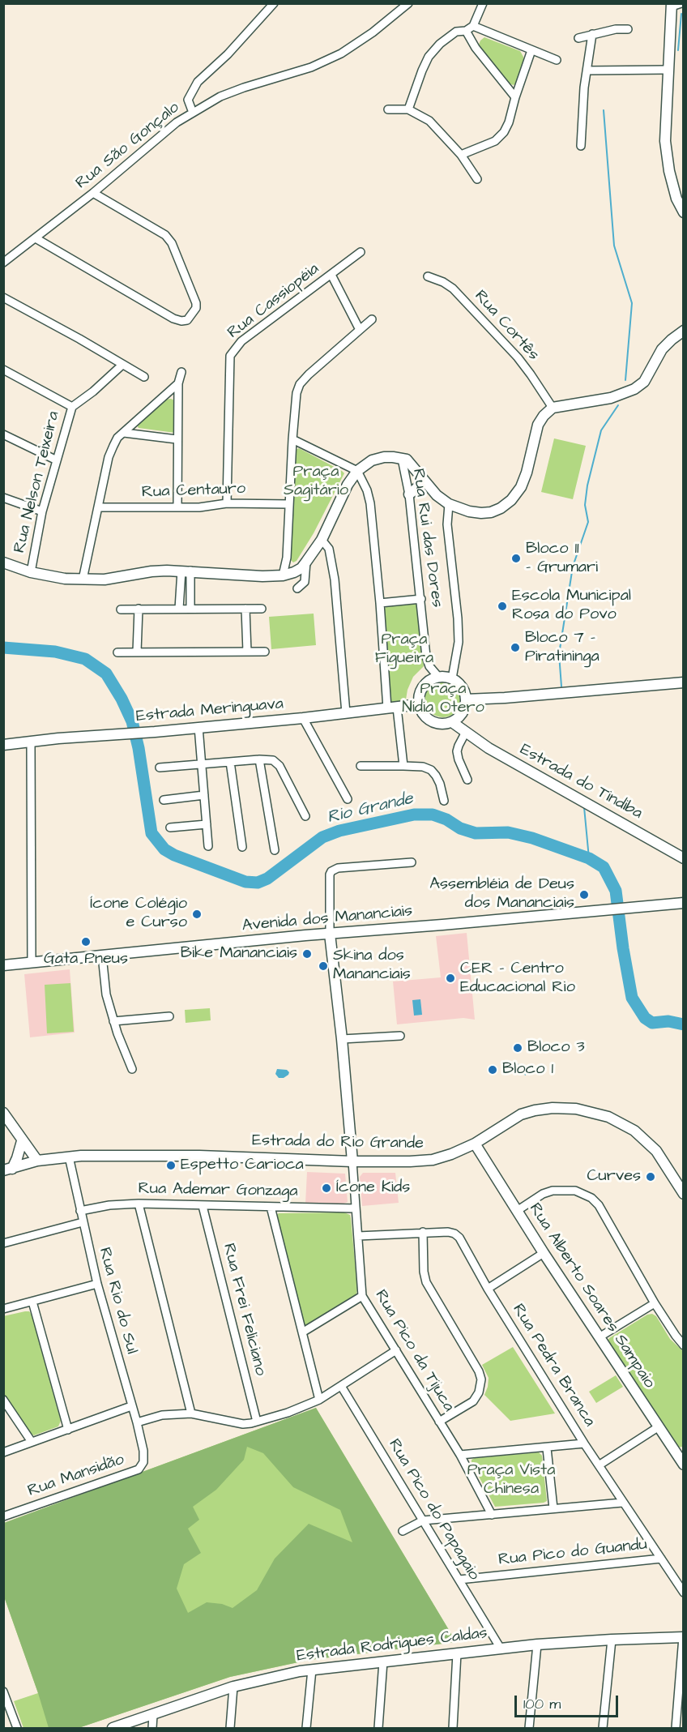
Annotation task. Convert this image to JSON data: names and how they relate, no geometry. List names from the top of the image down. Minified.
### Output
{"streets":{"street":["Rua São Gonçalo","Rua Cassiopéia","Rua Cortês","Rua Nelson Teixeira","Rua Centauro","Rua Rui das Dores","Estrada Meringuava","Estrada do Tindiba","Avenida dos Mananciais","Estrada do Rio Grande","Rua Ademar Gonzaga","Rua Alberto Soares Sampaio","Rua Rio do Sul","Rua Frei Feliciano","Rua Pico da Tijuca","Rua Pedra Branca","Rua Mansidão","Rua Pico do Papagaio","Rua Pico do Guandu","Estrada Rodrigues Caldas"]},"crossings":[["Rua Cassiopéia","Rua Centauro"],["Rua Rui das Dores","Estrada Meringuava"],["Rua Rui das Dores","Estrada do Tindiba"],["Estrada Meringuava","Estrada do Tindiba"],["Estrada do Rio Grande","Rua Alberto Soares Sampaio"],["Estrada do Rio Grande","Rua Rio do Sul"],["Estrada do Rio Grande","Rua Pico da Tijuca"],["Rua Ademar Gonzaga","Rua Rio do Sul"],["Rua Ademar Gonzaga","Rua Frei Feliciano"],["Rua Ademar Gonzaga","Rua Pico da Tijuca"],["Rua Rio do Sul","Rua Mansidão"],["Rua Pico da Tijuca","Rua Pedra Branca"],["Rua Pedra Branca","Rua Pico do Guandu"],["Rua Pico do Papagaio","Rua Pico do Guandu"],["Rua Pico do Papagaio","Estrada Rodrigues Caldas"]],"water":["Rio Grande"],"parks":["Praça Sagitário","Praça Figueira","Praça Nídia Otero","Praça Vista Chinesa"],"places":["Bloco 11 - Grumari","Escola Municipal Rosa do Povo","Bloco 7 - Piratininga","Assembléia de Deus dos Mananciais","Ícone Colégio e Curso","Gata Pneus","Bike Mananciais","Skina dos Mananciais","CER - Centro Educacional Rio","Bloco 3","Bloco 1","Espetto Carioca","Curves","Ícone Kids"],"scale_bar":"100 m"}
